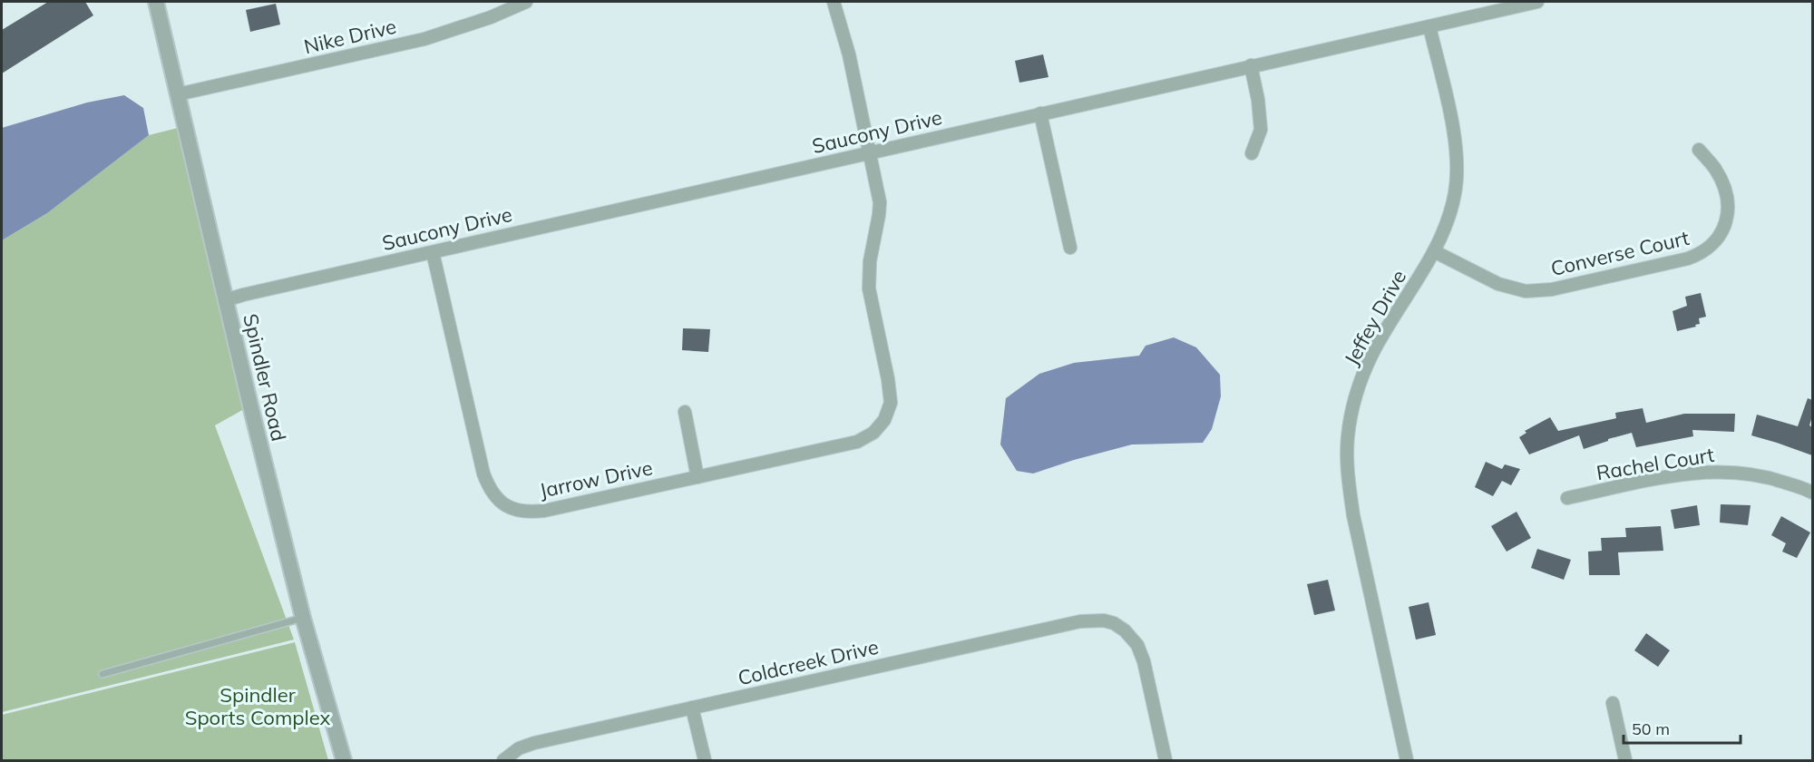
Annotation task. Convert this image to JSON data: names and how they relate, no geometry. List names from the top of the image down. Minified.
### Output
{"streets":{"street":["Nike Drive","Saucony Drive","Converse Court","Jeffey Drive","Spindler Road","Rachel Court","Jarrow Drive","Coldcreek Drive"]},"crossings":[["Nike Drive","Spindler Road"],["Saucony Drive","Jeffey Drive"],["Saucony Drive","Spindler Road"],["Saucony Drive","Jarrow Drive"],["Converse Court","Jeffey Drive"]],"parks":["Spindler Sports Complex"],"scale_bar":"50 m"}
